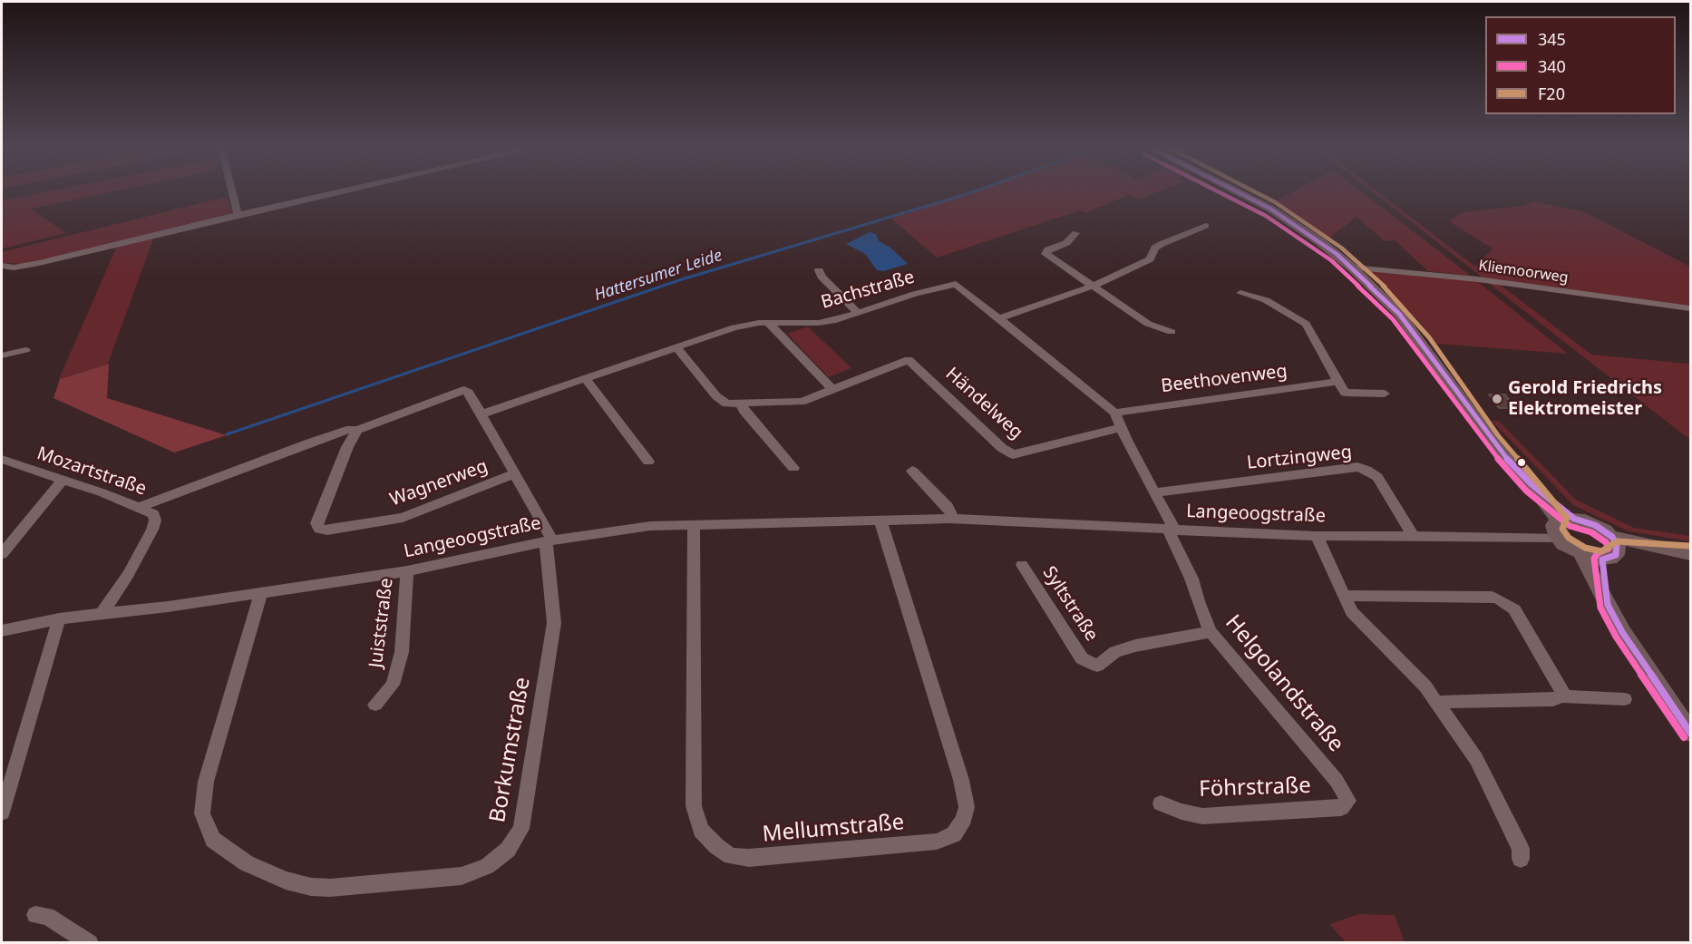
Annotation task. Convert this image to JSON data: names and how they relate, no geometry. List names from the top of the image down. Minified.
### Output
{"streets":{"street":["Kliemoorweg","Bachstraße","Beethovenweg","Händelweg","Lortzingweg","Mozartstraße","Wagnerweg","Langeoogstraße","Syltstraße","Juiststraße","Helgolandstraße","Borkumstraße","Föhrstraße","Mellumstraße"]},"crossings":[["Bachstraße","Beethovenweg"],["Bachstraße","Händelweg"],["Bachstraße","Lortzingweg"],["Bachstraße","Langeoogstraße"],["Bachstraße","Helgolandstraße"],["Lortzingweg","Langeoogstraße"],["Mozartstraße","Langeoogstraße"],["Langeoogstraße","Juiststraße"],["Langeoogstraße","Helgolandstraße"],["Langeoogstraße","Borkumstraße"],["Langeoogstraße","Mellumstraße"],["Syltstraße","Helgolandstraße"],["Helgolandstraße","Föhrstraße"]],"water":["Hattersumer Leide"],"places":["Gerold Friedrichs Elektromeister"],"lines":["transit line 345","transit line 340","transit line F20"],"legend":["345","340","F20"]}
